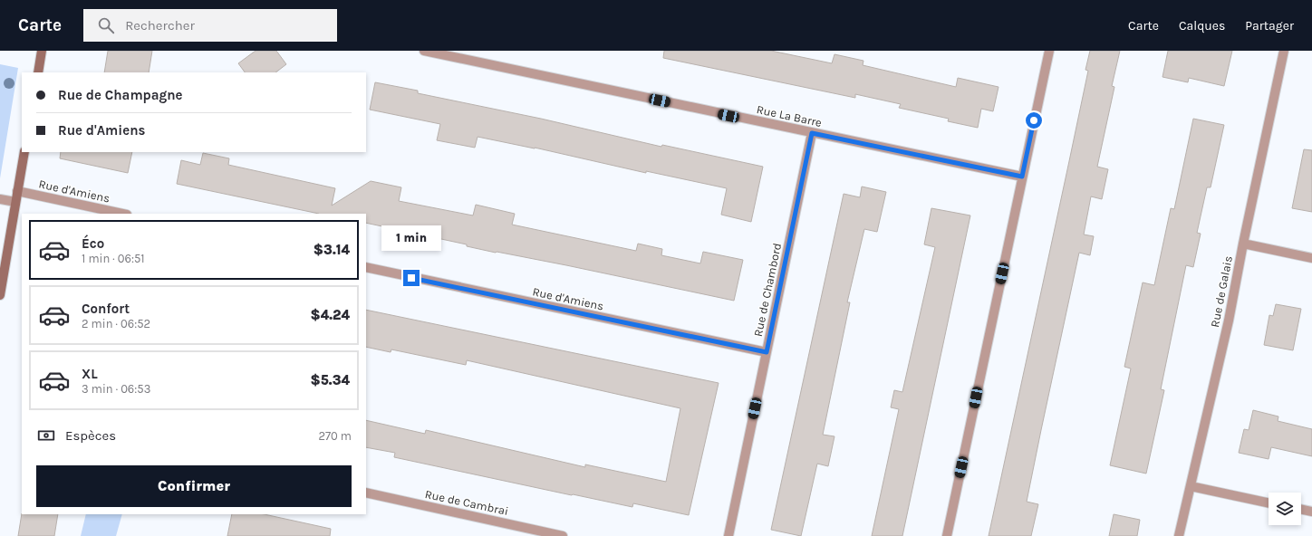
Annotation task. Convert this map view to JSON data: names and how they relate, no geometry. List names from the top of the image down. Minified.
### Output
{"streets":{"street":["Rue La Barre","Rue d'Amiens","Rue de Chambord","Rue de Galais","Rue de Cambrai"]},"crossings":[["Rue La Barre","Rue de Chambord"],["Rue d'Amiens","Rue de Chambord"]],"page":{"header":"Carte","search":"Rechercher","nav":["Carte","Calques","Partager"],"banner":["Rue de Champagne","Rue d'Amiens"],"list":[{"name":"Éco","note":"1 min · 06:51","value":"$3.14"},{"name":"Confort","note":"2 min · 06:52","value":"$4.24"},{"name":"XL","note":"3 min · 06:53","value":"$5.34"}],"bubble":"1 min","pay":["Espèces","270 m"],"buttons":"Confirmer"}}
